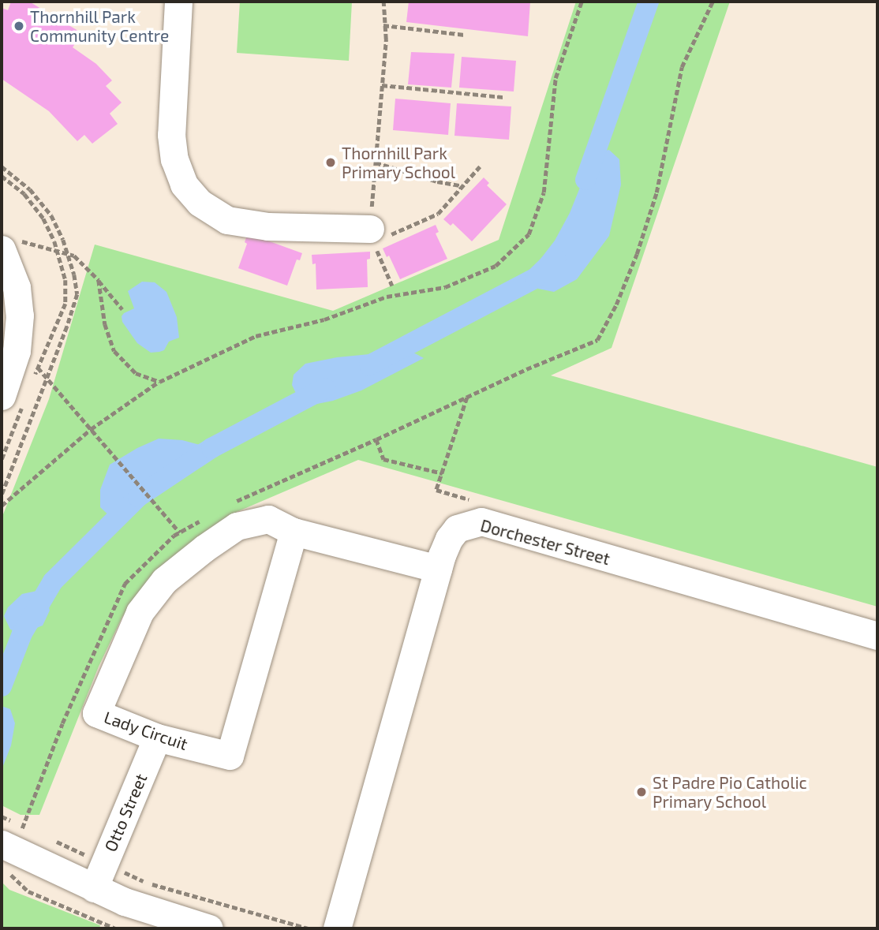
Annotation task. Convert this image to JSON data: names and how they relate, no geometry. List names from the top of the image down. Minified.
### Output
{"streets":{"street":["Dorchester Street","Lady Circuit","Otto Street"]},"crossings":[["Dorchester Street","Lady Circuit"],["Lady Circuit","Otto Street"]],"places":["Thornhill Park Community Centre","Thornhill Park Primary School","St Padre Pio Catholic Primary School"]}
